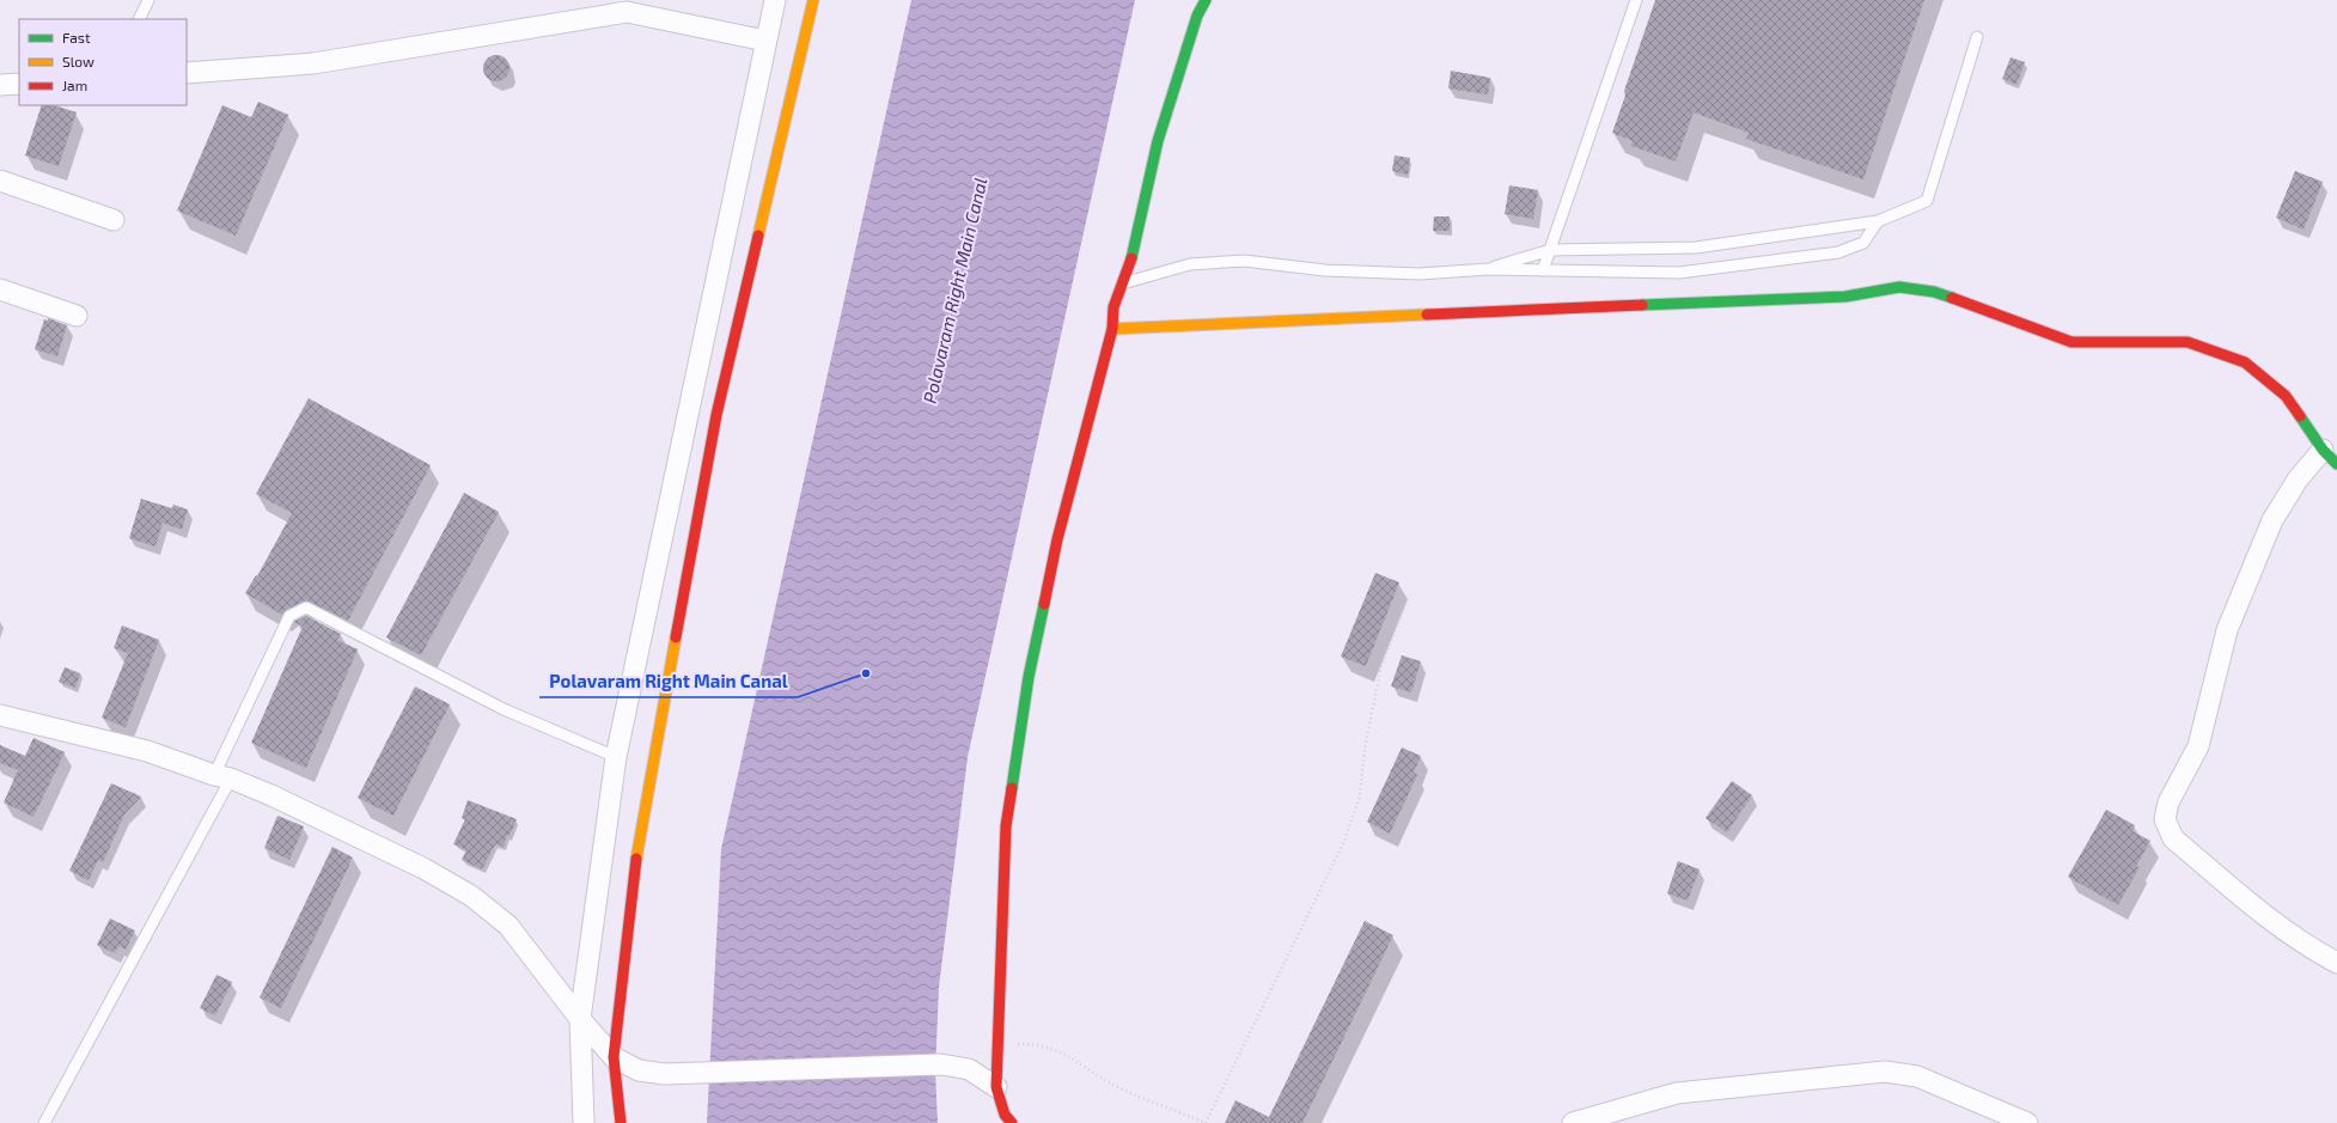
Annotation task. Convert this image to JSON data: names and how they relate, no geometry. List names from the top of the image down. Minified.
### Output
{"water":["Polavaram Right Main Canal"],"places":["Polavaram Right Main Canal"],"legend":["Fast","Slow","Jam"]}
